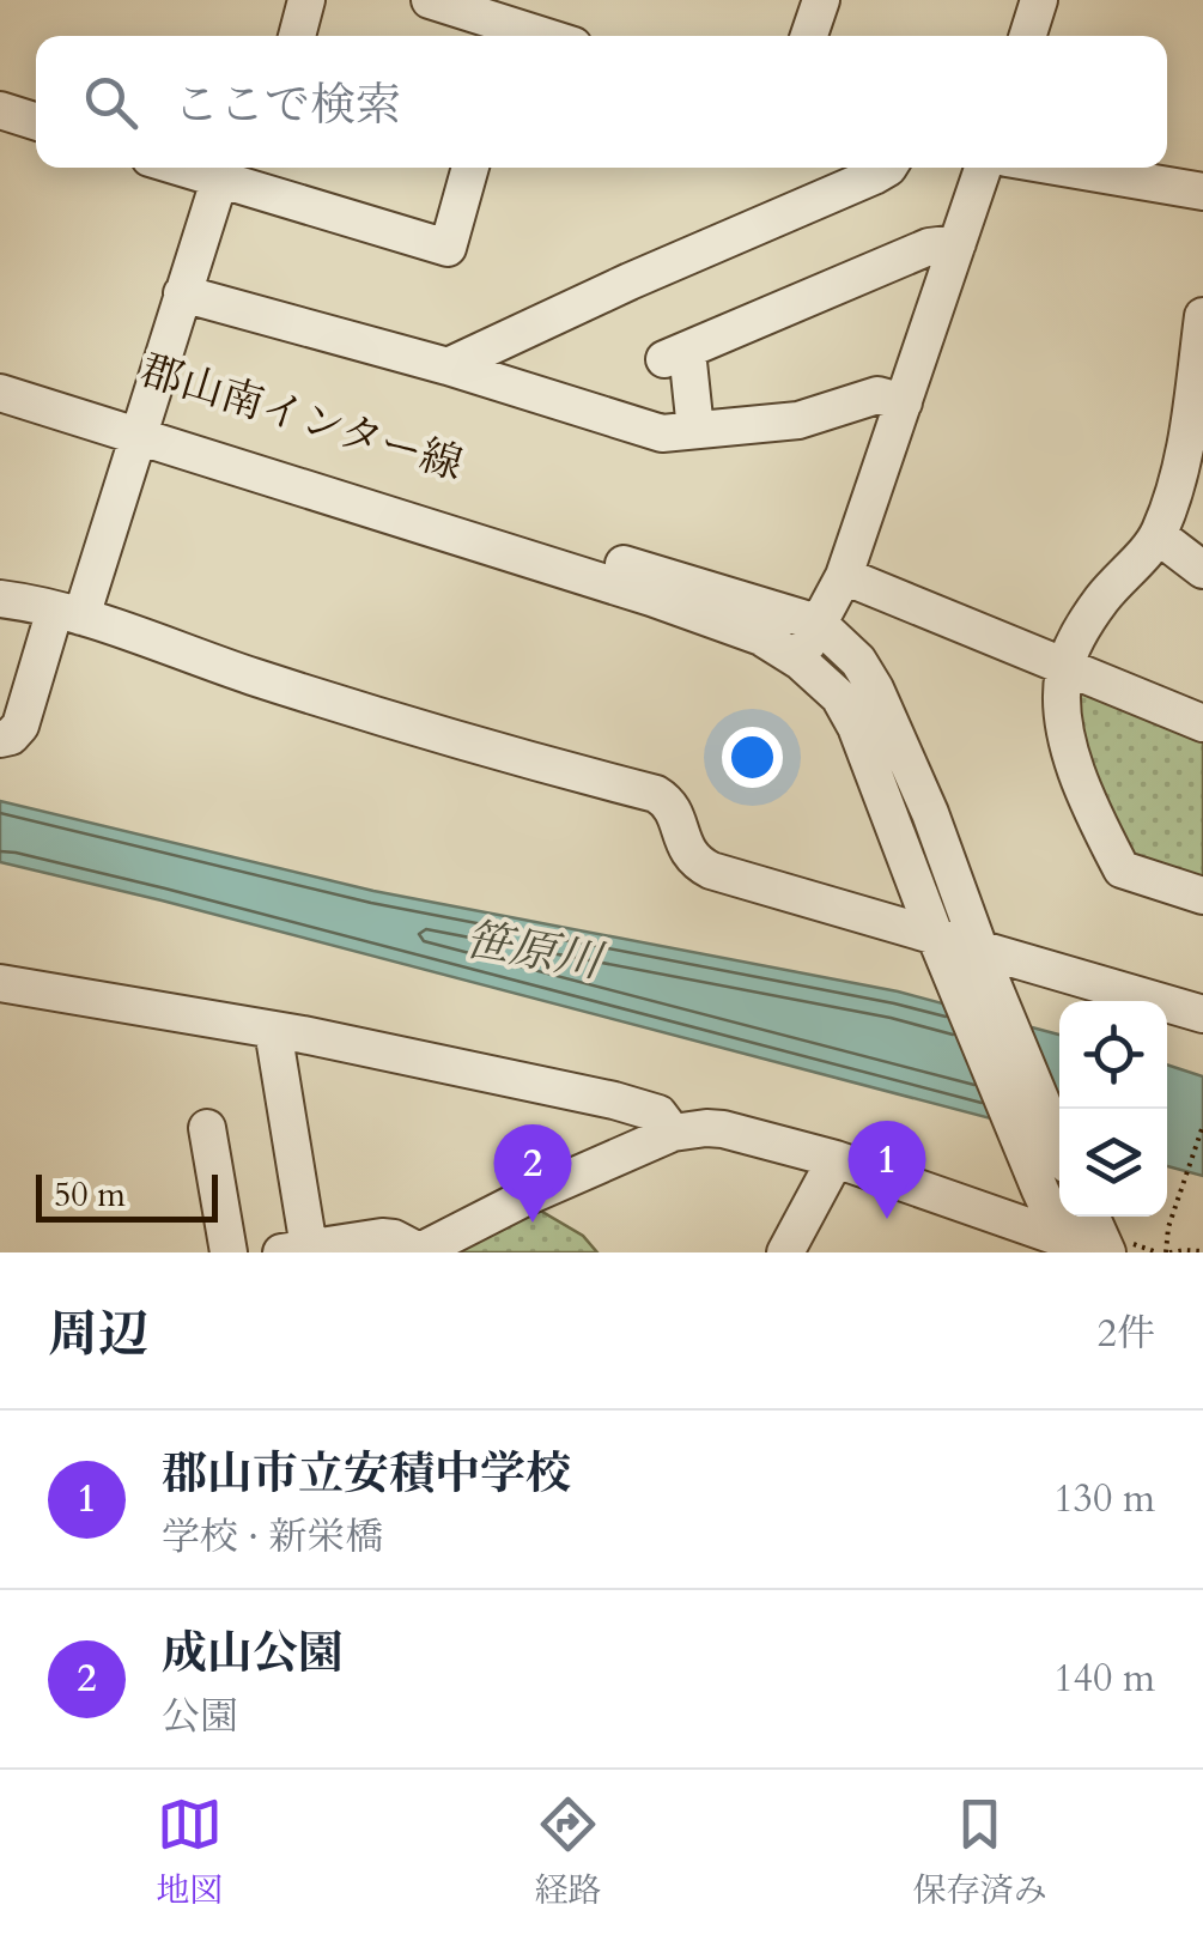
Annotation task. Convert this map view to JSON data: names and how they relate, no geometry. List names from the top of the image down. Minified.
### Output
{"streets":{"street":["郡山南インター線"]},"water":["笹原川"],"scale_bar":"50 m","page":{"search":"ここで検索","pins":["1","2"],"scale":"50 m","heading":["周辺","2件"],"list":[{"mark":"1","name":"郡山市立安積中学校","note":"学校 · 新栄橋","value":"130 m"},{"mark":"2","name":"成山公園","note":"公園","value":"140 m"}],"nav":["地図","経路","保存済み"]}}
